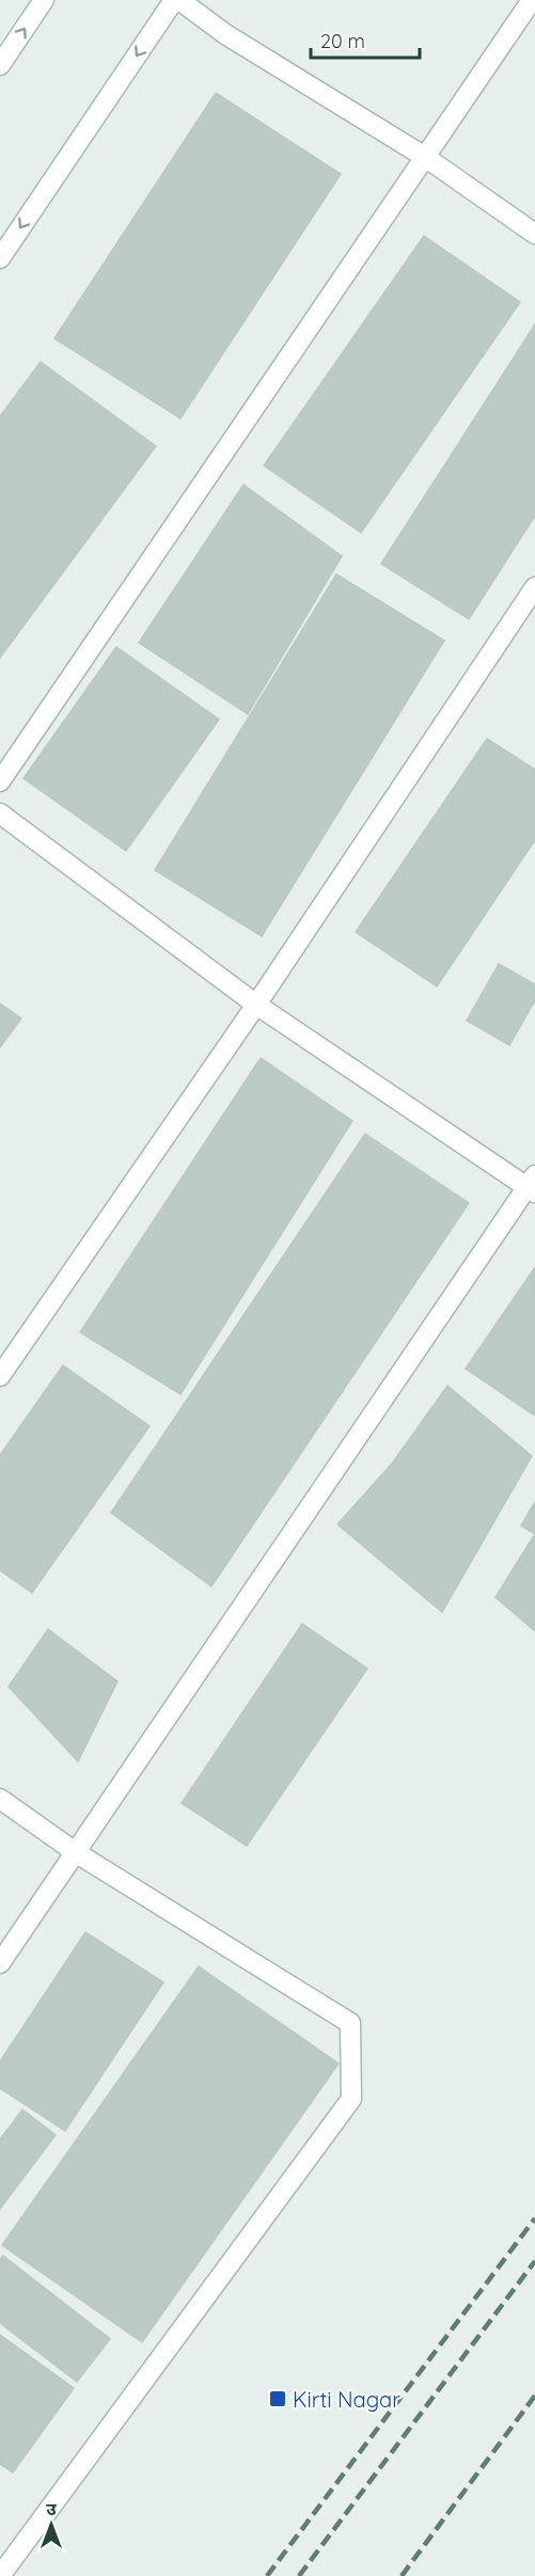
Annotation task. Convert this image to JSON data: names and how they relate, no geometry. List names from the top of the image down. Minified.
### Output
{"places":{"transit":["Kirti Nagar"]},"scale_bar":"20 m","north":"top"}
